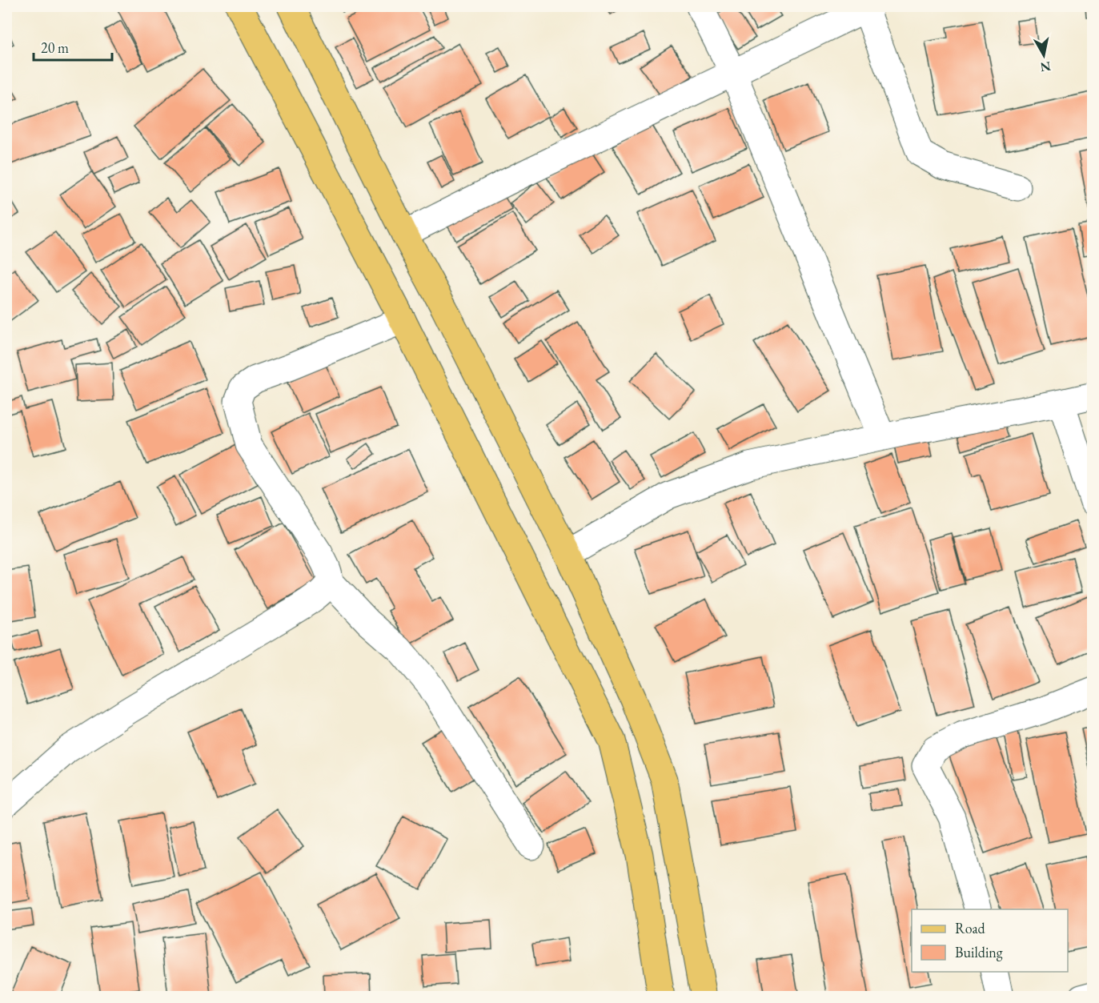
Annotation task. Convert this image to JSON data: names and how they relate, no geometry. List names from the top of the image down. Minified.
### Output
{"legend":["Road","Building"],"scale_bar":"20 m","north":"bottom"}
